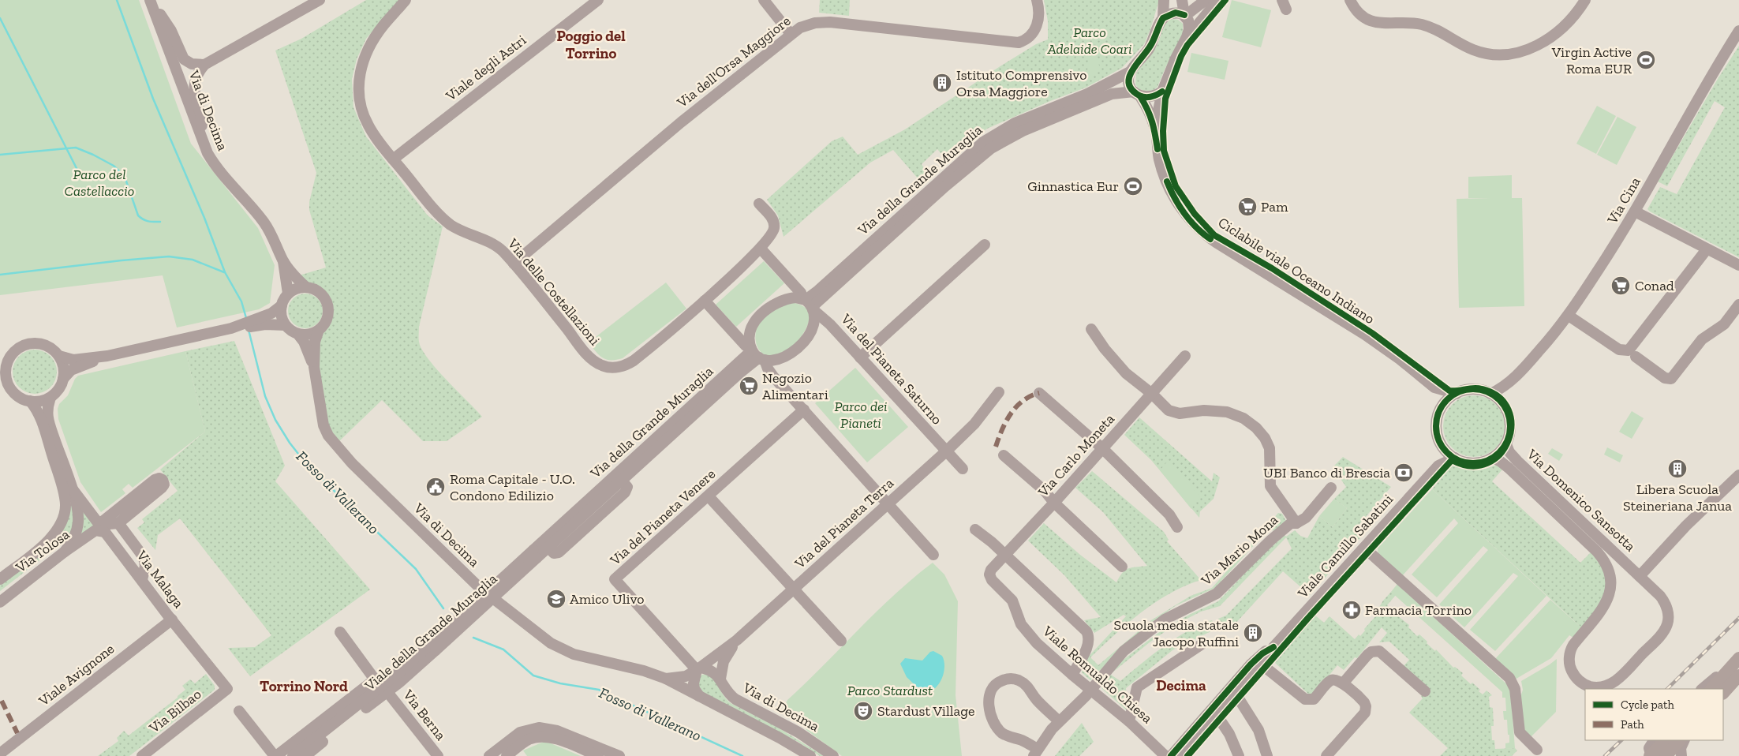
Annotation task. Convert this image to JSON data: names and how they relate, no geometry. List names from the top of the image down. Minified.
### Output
{"streets":{"street":["Via dell'Orsa Maggiore","Viale degli Astri","Via di Decima","Via della Grande Muraglia","Via Cina","Via delle Costellazioni","Via del Pianeta Saturno","Via Carlo Moneta","Via Domenico Sansotta","Via del Pianeta Venere","Via del Pianeta Terra","Viale Camillo Sabatini","Via Mario Mona","Via Tolosa","Via Malaga","Viale della Grande Muraglia","Viale Avignone","Viale Romualdo Chiesa","Via Bilbao","Via Berna"],"cycle path":["Ciclabile viale Oceano Indiano"]},"crossings":[["Via dell'Orsa Maggiore","Via delle Costellazioni"],["Viale degli Astri","Via delle Costellazioni"],["Via di Decima","Via del Pianeta Venere"],["Via di Decima","Via del Pianeta Terra"],["Via della Grande Muraglia","Via del Pianeta Saturno"],["Via della Grande Muraglia","Viale della Grande Muraglia"],["Via Cina","Via Domenico Sansotta"],["Via Cina","Viale Camillo Sabatini"],["Via delle Costellazioni","Via del Pianeta Saturno"],["Via del Pianeta Saturno","Via del Pianeta Terra"],["Via Carlo Moneta","Viale Romualdo Chiesa"],["Via Domenico Sansotta","Viale Camillo Sabatini"],["Via del Pianeta Venere","Via del Pianeta Terra"],["Via Mario Mona","Viale Romualdo Chiesa"],["Via Tolosa","Via Malaga"],["Via Malaga","Viale Avignone"],["Via Malaga","Via Bilbao"],["Viale della Grande Muraglia","Via Berna"]],"districts":["Poggio del Torrino","Decima","Torrino Nord"],"water":["Fosso di Vallerano"],"parks":["Parco Adelaide Coari","Parco del Castellaccio","Parco dei Pianeti","Parco Stardust"],"places":{"sports":["Virgin Active Roma EUR","Ginnastica Eur"],"building":["Istituto Comprensivo Orsa Maggiore","Libera Scuola Steineriana Janua","Scuola media statale Jacopo Ruffini"],"supermarket":["Pam","Conad","Negozio Alimentari"],"bank":["UBI Banco di Brescia"],"public building":["Roma Capitale - U.O. Condono Edilizio"],"school or university":["Amico Ulivo"],"pharmacy":["Farmacia Torrino"],"theatre":["Stardust Village"]},"legend":["Cycle path","Path"]}
